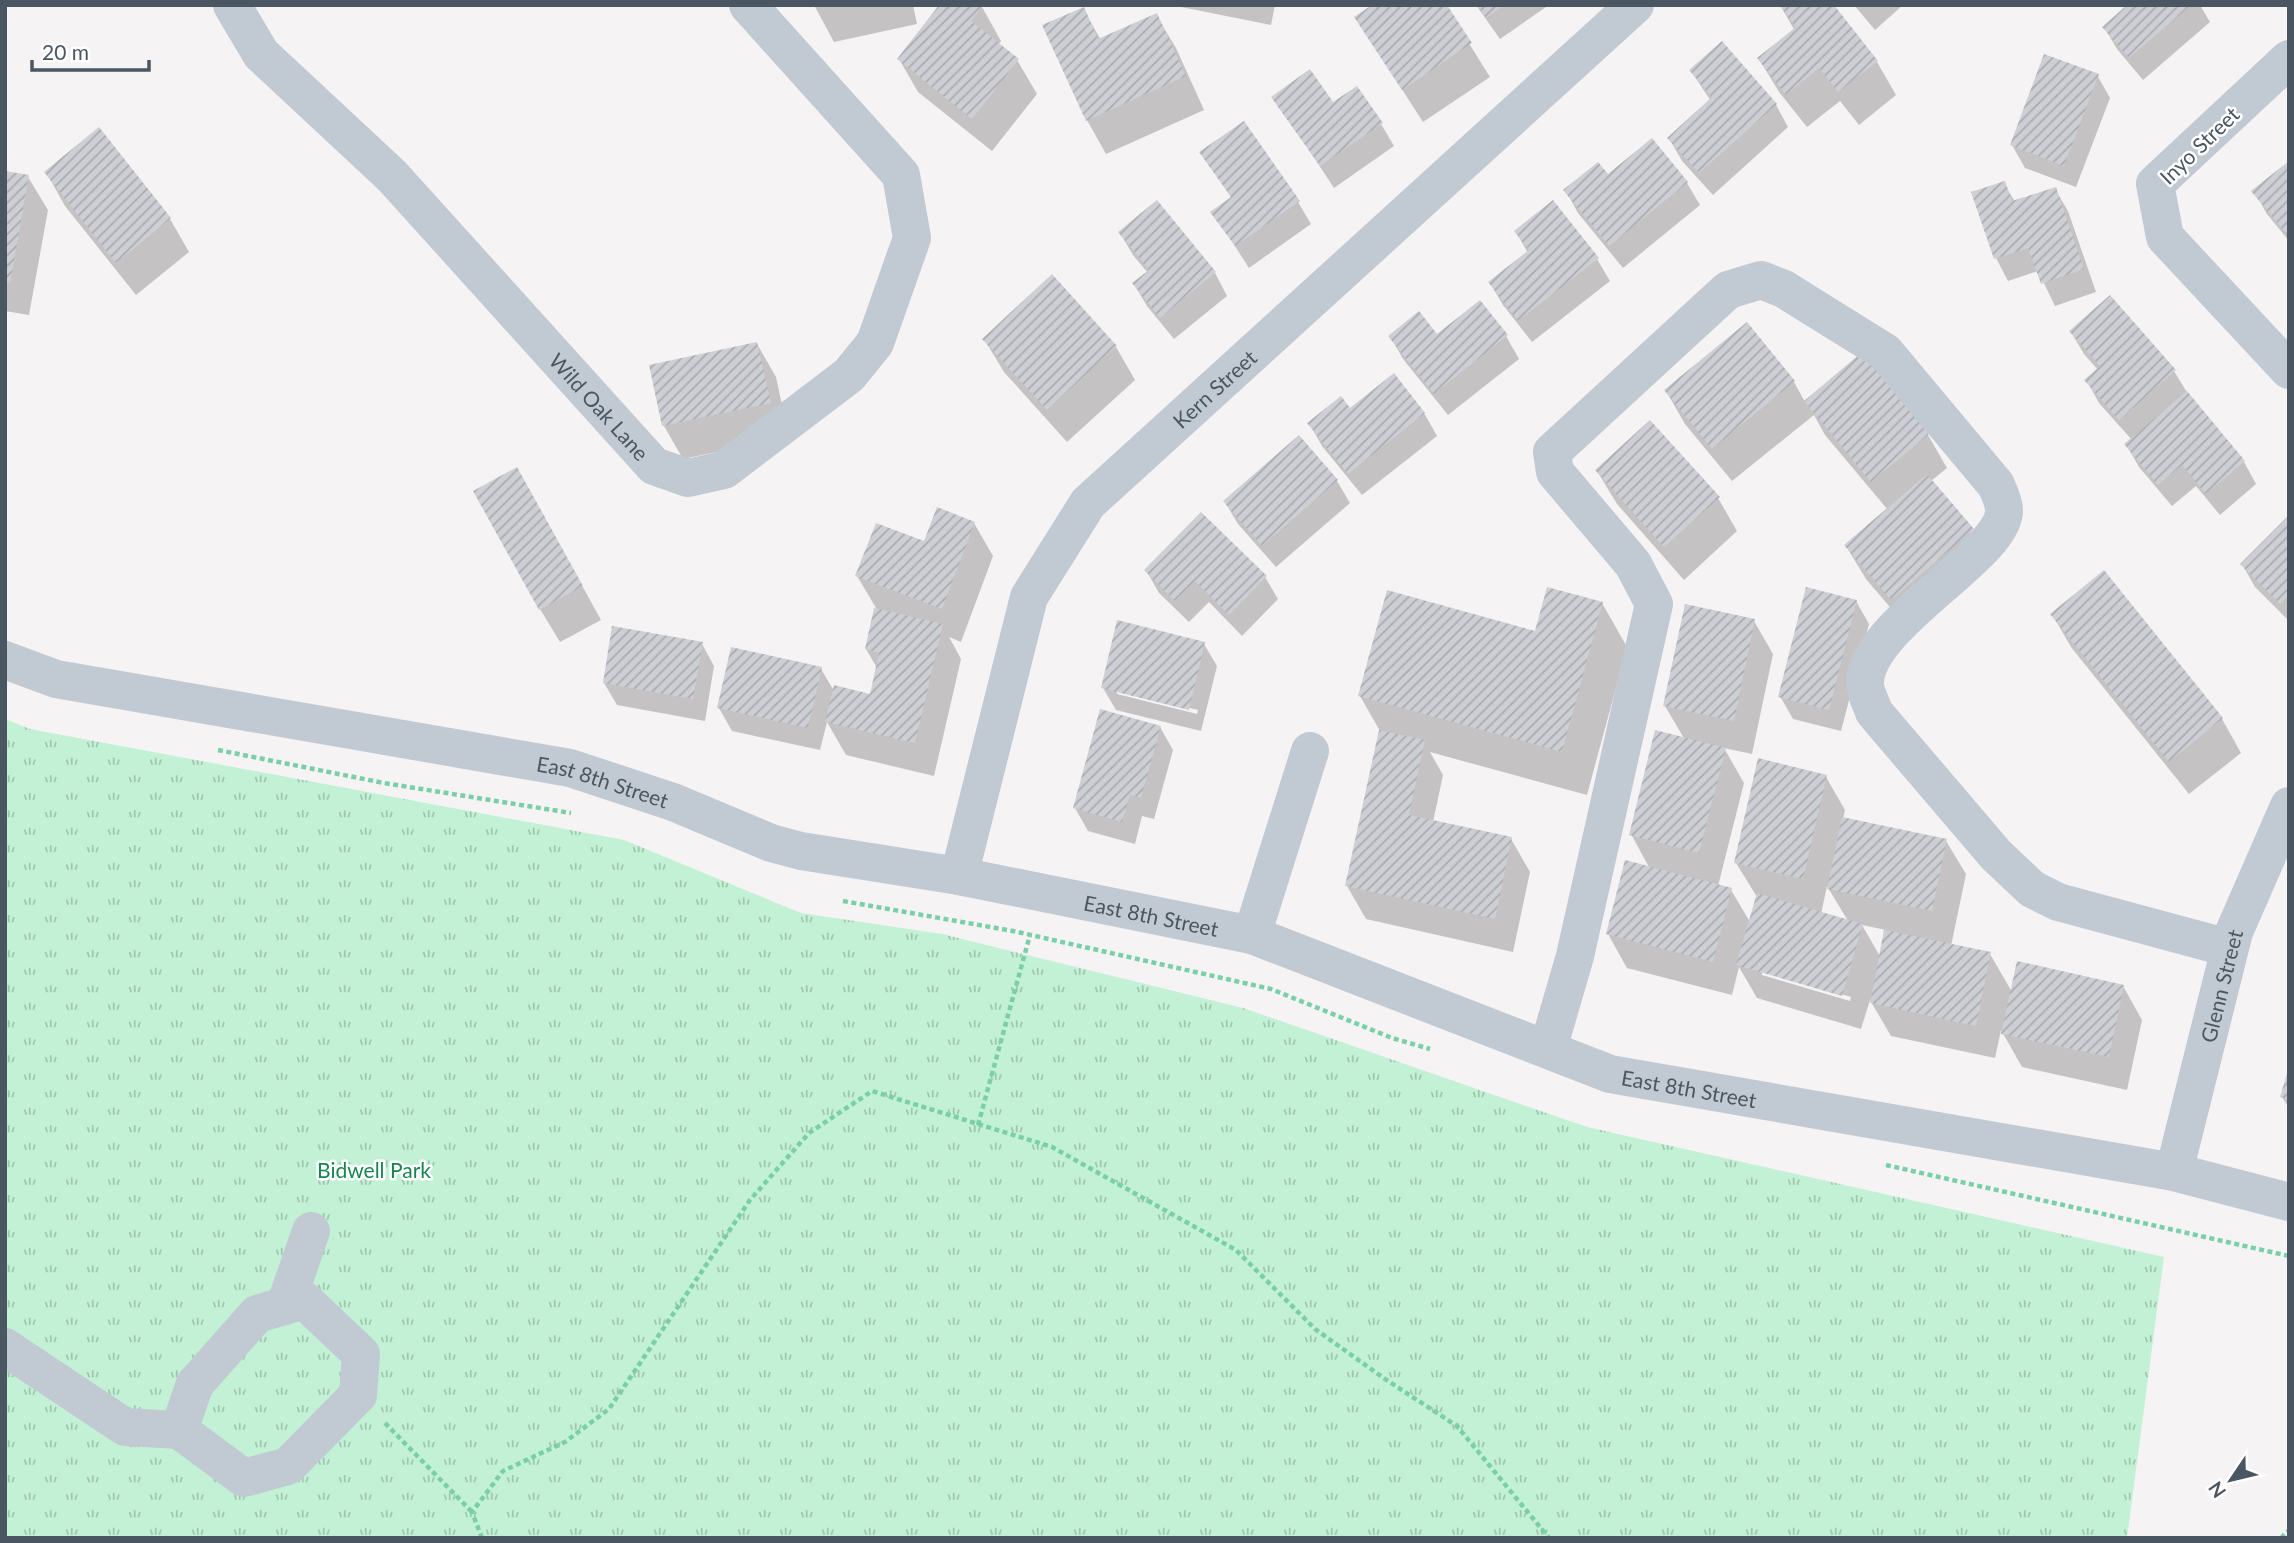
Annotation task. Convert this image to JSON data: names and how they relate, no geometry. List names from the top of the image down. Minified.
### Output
{"streets":{"street":["Inyo Street","Kern Street","Wild Oak Lane","East 8th Street","Glenn Street"]},"crossings":[["Kern Street","East 8th Street"],["East 8th Street","Glenn Street"]],"parks":["Bidwell Park"],"scale_bar":"20 m","north":"bottom left"}
